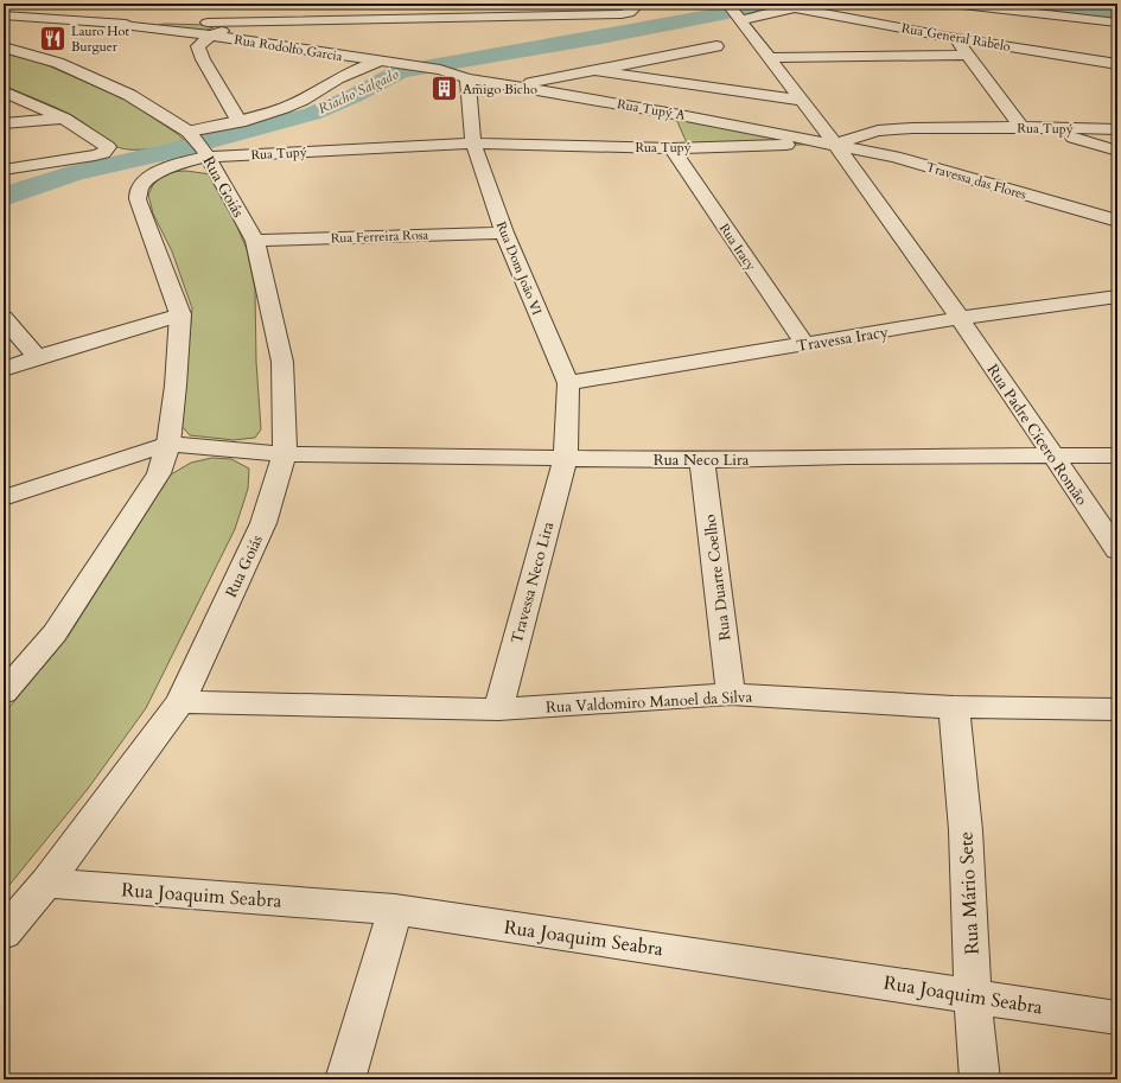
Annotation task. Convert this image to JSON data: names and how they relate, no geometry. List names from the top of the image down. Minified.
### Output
{"streets":{"street":["Rua General Rabelo","Rua Rodolfo Garcia","Rua Tupý A","Rua Tupý","Travessa das Flores","Rua Goiás","Rua Ferreira Rosa","Rua Iracy","Rua Dom João VI","Travessa Iracy","Rua Padre Cícero Romão","Rua Neco Lira","Rua Duarte Coelho","Travessa Neco Lira","Rua Valdomiro Manoel da Silva","Rua Mário Sete","Rua Joaquim Seabra"]},"crossings":[["Rua Rodolfo Garcia","Rua Tupý A"],["Rua Rodolfo Garcia","Rua Dom João VI"],["Rua Tupý A","Rua Tupý"],["Rua Tupý A","Travessa das Flores"],["Rua Tupý A","Rua Iracy"],["Rua Tupý A","Rua Dom João VI"],["Rua Tupý A","Rua Padre Cícero Romão"],["Rua Tupý","Travessa das Flores"],["Rua Tupý","Rua Goiás"],["Rua Tupý","Rua Iracy"],["Rua Tupý","Rua Dom João VI"],["Rua Tupý","Rua Padre Cícero Romão"],["Travessa das Flores","Rua Padre Cícero Romão"],["Rua Goiás","Rua Ferreira Rosa"],["Rua Goiás","Rua Neco Lira"],["Rua Goiás","Rua Valdomiro Manoel da Silva"],["Rua Goiás","Rua Joaquim Seabra"],["Rua Ferreira Rosa","Rua Dom João VI"],["Rua Iracy","Travessa Iracy"],["Rua Dom João VI","Travessa Iracy"],["Rua Dom João VI","Rua Neco Lira"],["Rua Dom João VI","Travessa Neco Lira"],["Travessa Iracy","Rua Padre Cícero Romão"],["Rua Padre Cícero Romão","Rua Neco Lira"],["Rua Neco Lira","Rua Duarte Coelho"],["Rua Neco Lira","Travessa Neco Lira"],["Rua Duarte Coelho","Rua Valdomiro Manoel da Silva"],["Travessa Neco Lira","Rua Valdomiro Manoel da Silva"],["Rua Valdomiro Manoel da Silva","Rua Mário Sete"],["Rua Mário Sete","Rua Joaquim Seabra"]],"water":["Riacho Salgado"],"places":{"restaurant":["Lauro Hot Burguer"],"building":["Amigo Bicho"]}}
